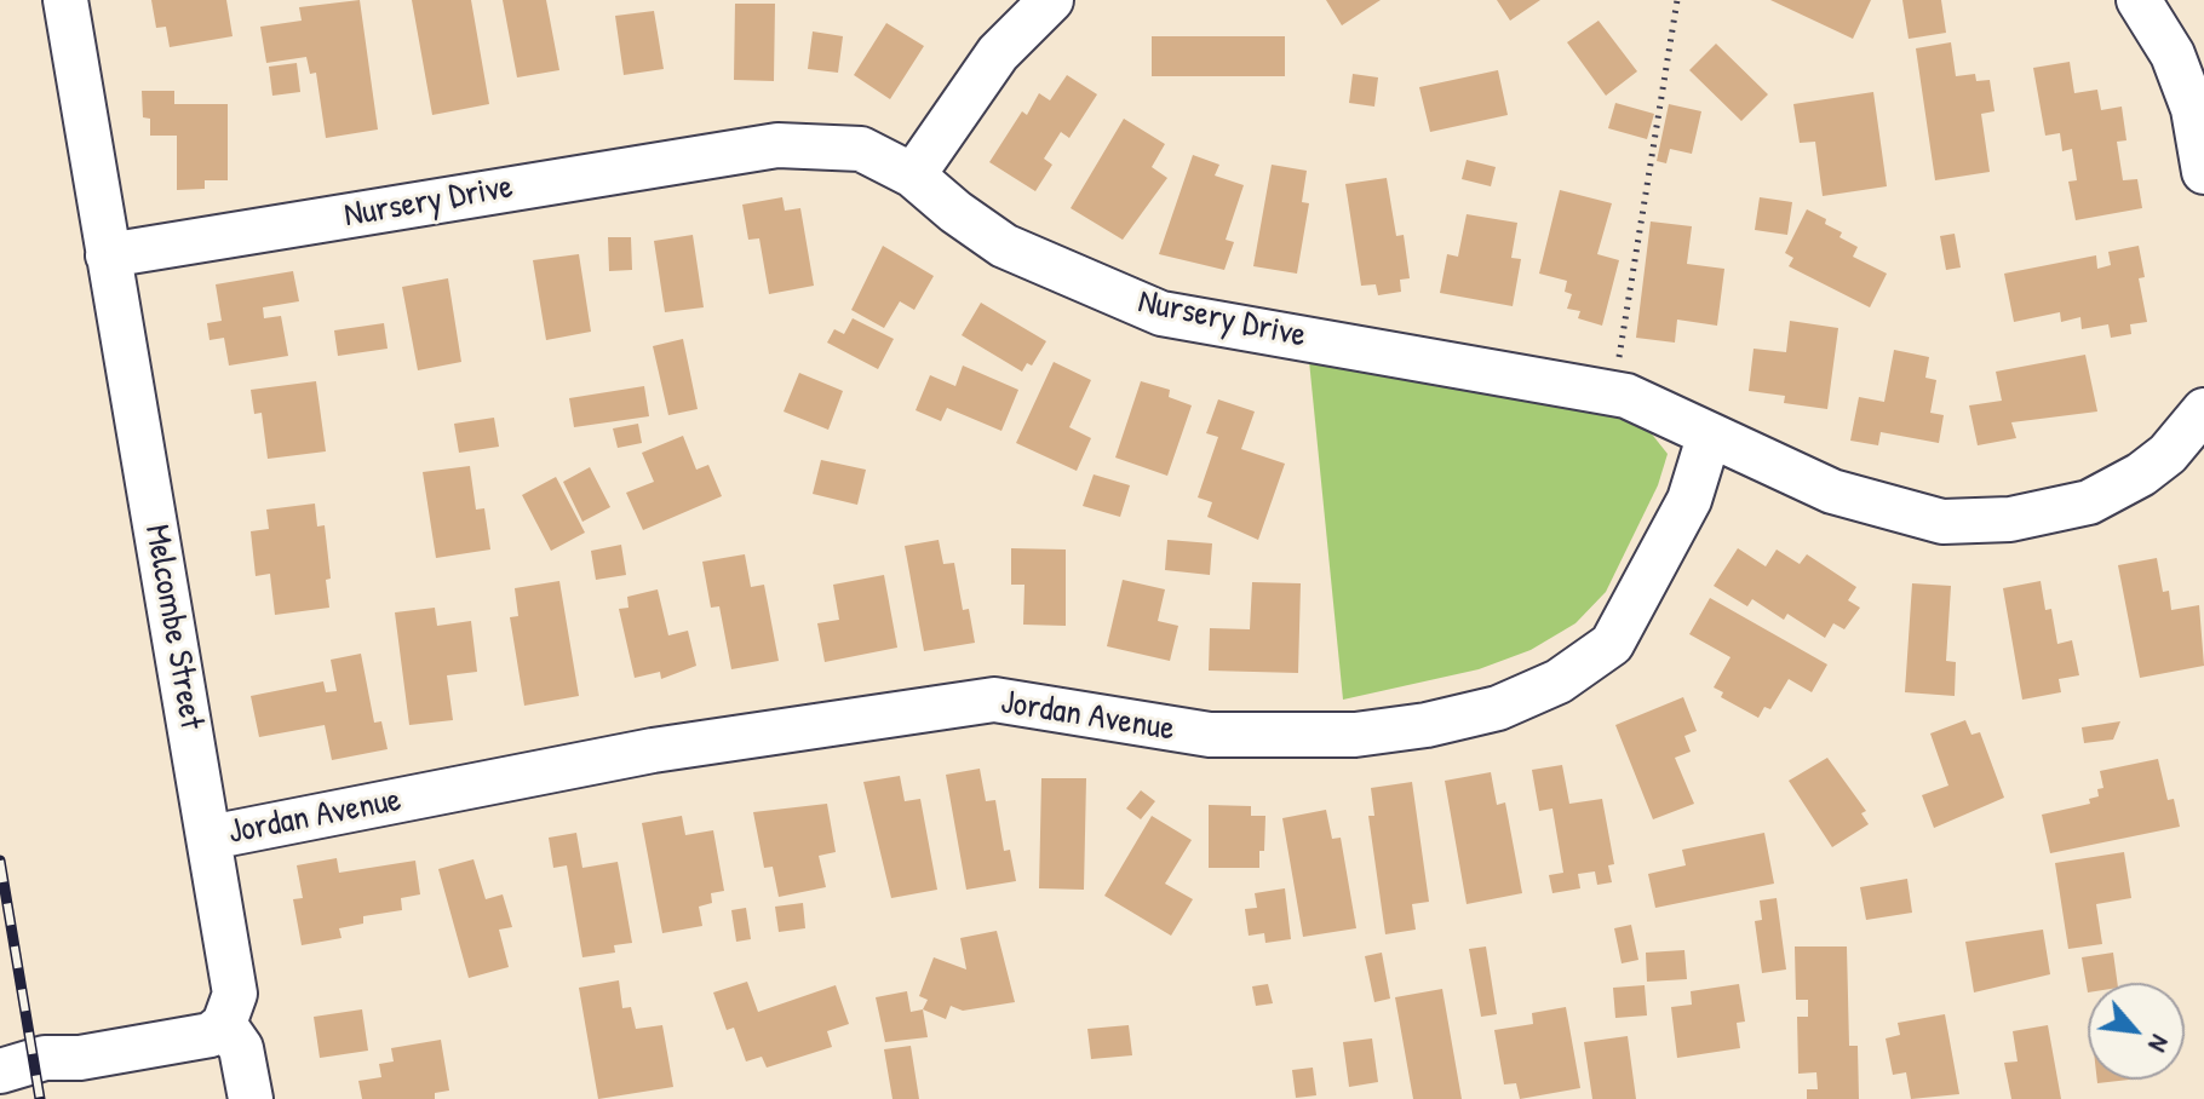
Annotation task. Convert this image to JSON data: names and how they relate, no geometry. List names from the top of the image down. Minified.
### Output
{"streets":{"street":["Nursery Drive","Melcombe Street","Jordan Avenue"]},"crossings":[["Nursery Drive","Melcombe Street"],["Nursery Drive","Jordan Avenue"],["Melcombe Street","Jordan Avenue"]],"north":"bottom right"}
